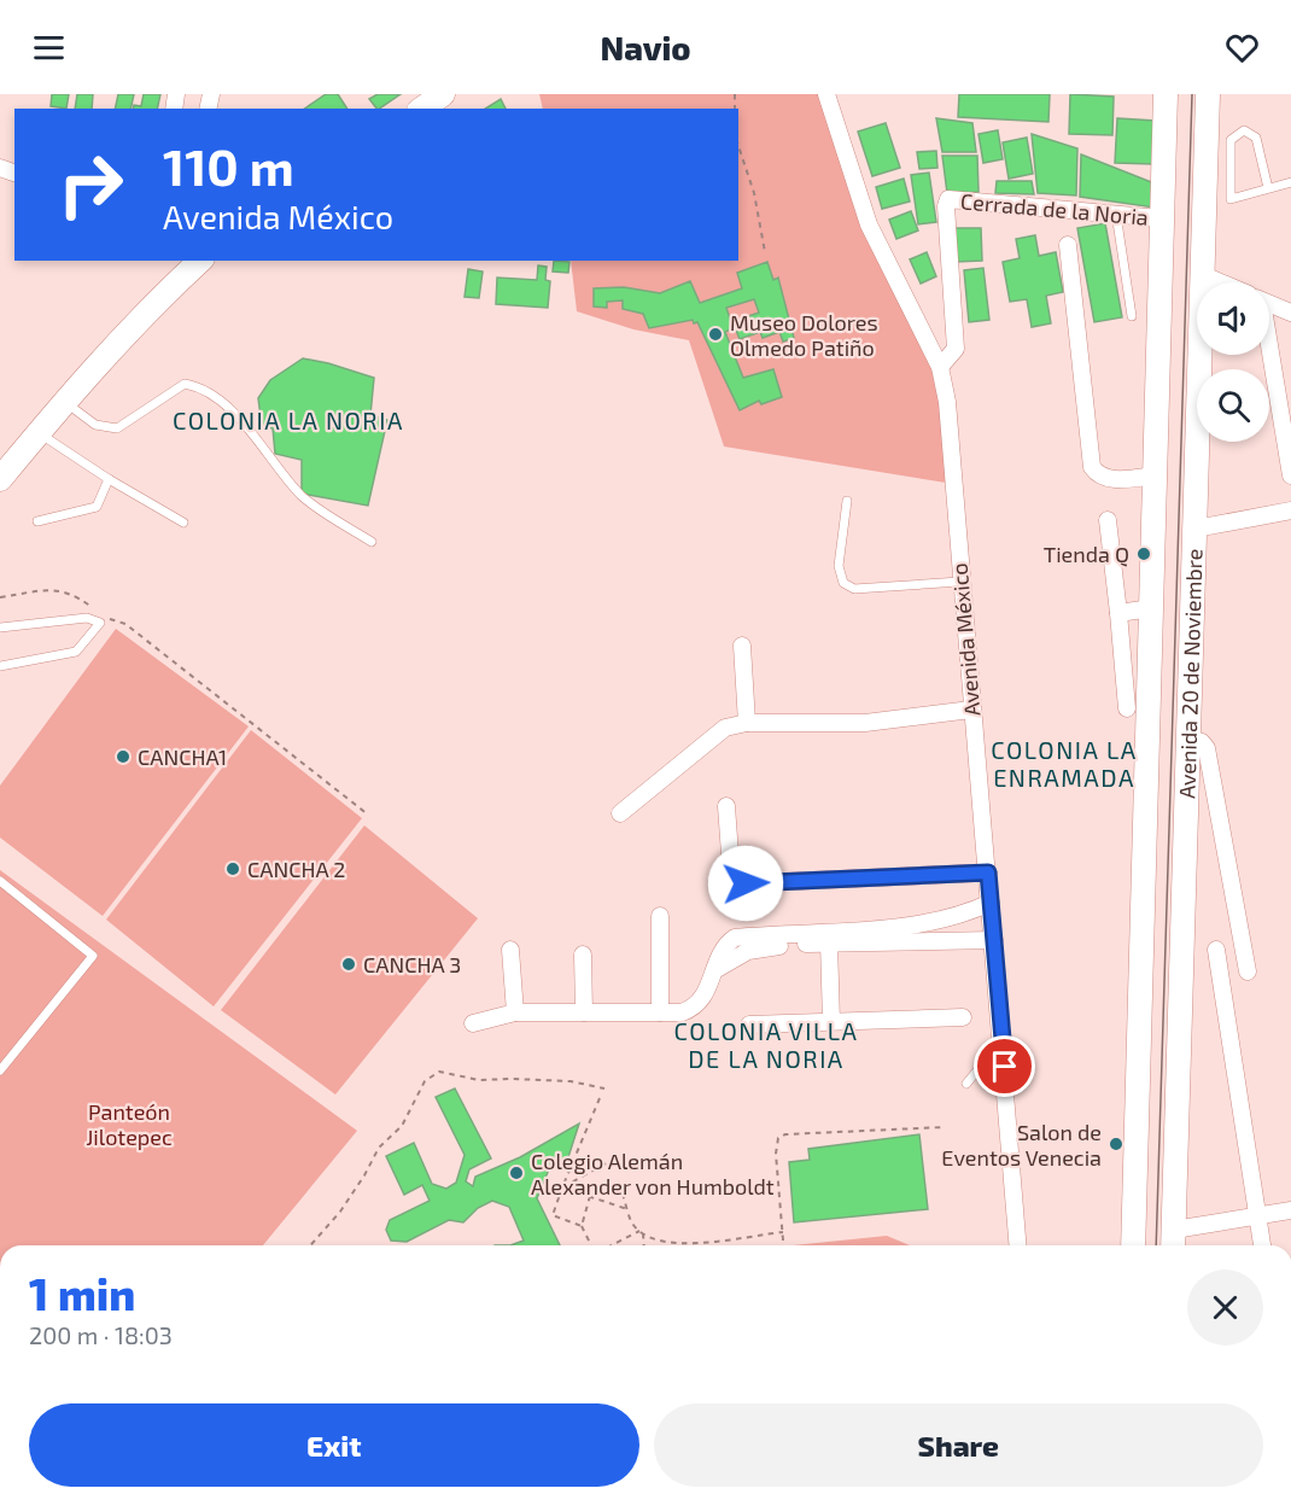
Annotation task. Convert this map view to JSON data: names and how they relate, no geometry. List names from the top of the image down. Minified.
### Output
{"streets":{"main road":["Avenida 20 de Noviembre"],"street":["Cerrada de la Noria","Avenida México"]},"crossings":[["Cerrada de la Noria","Avenida México"],["Cerrada de la Noria","Avenida 20 de Noviembre"]],"districts":["COLONIA LA NORIA","COLONIA LA ENRAMADA","COLONIA VILLA DE LA NORIA"],"parks":["Panteón Jilotepec"],"places":["Museo Dolores Olmedo Patiño","Tienda Q","CANCHA1","CANCHA 2","CANCHA 3","Salon de Eventos Venecia","Colegio Alemán Alexander von Humboldt"],"page":{"header":"Navio","turn":["110 m","Avenida México"],"heading":["1 min","200 m · 18:03"],"buttons":["Exit","Share"]}}
